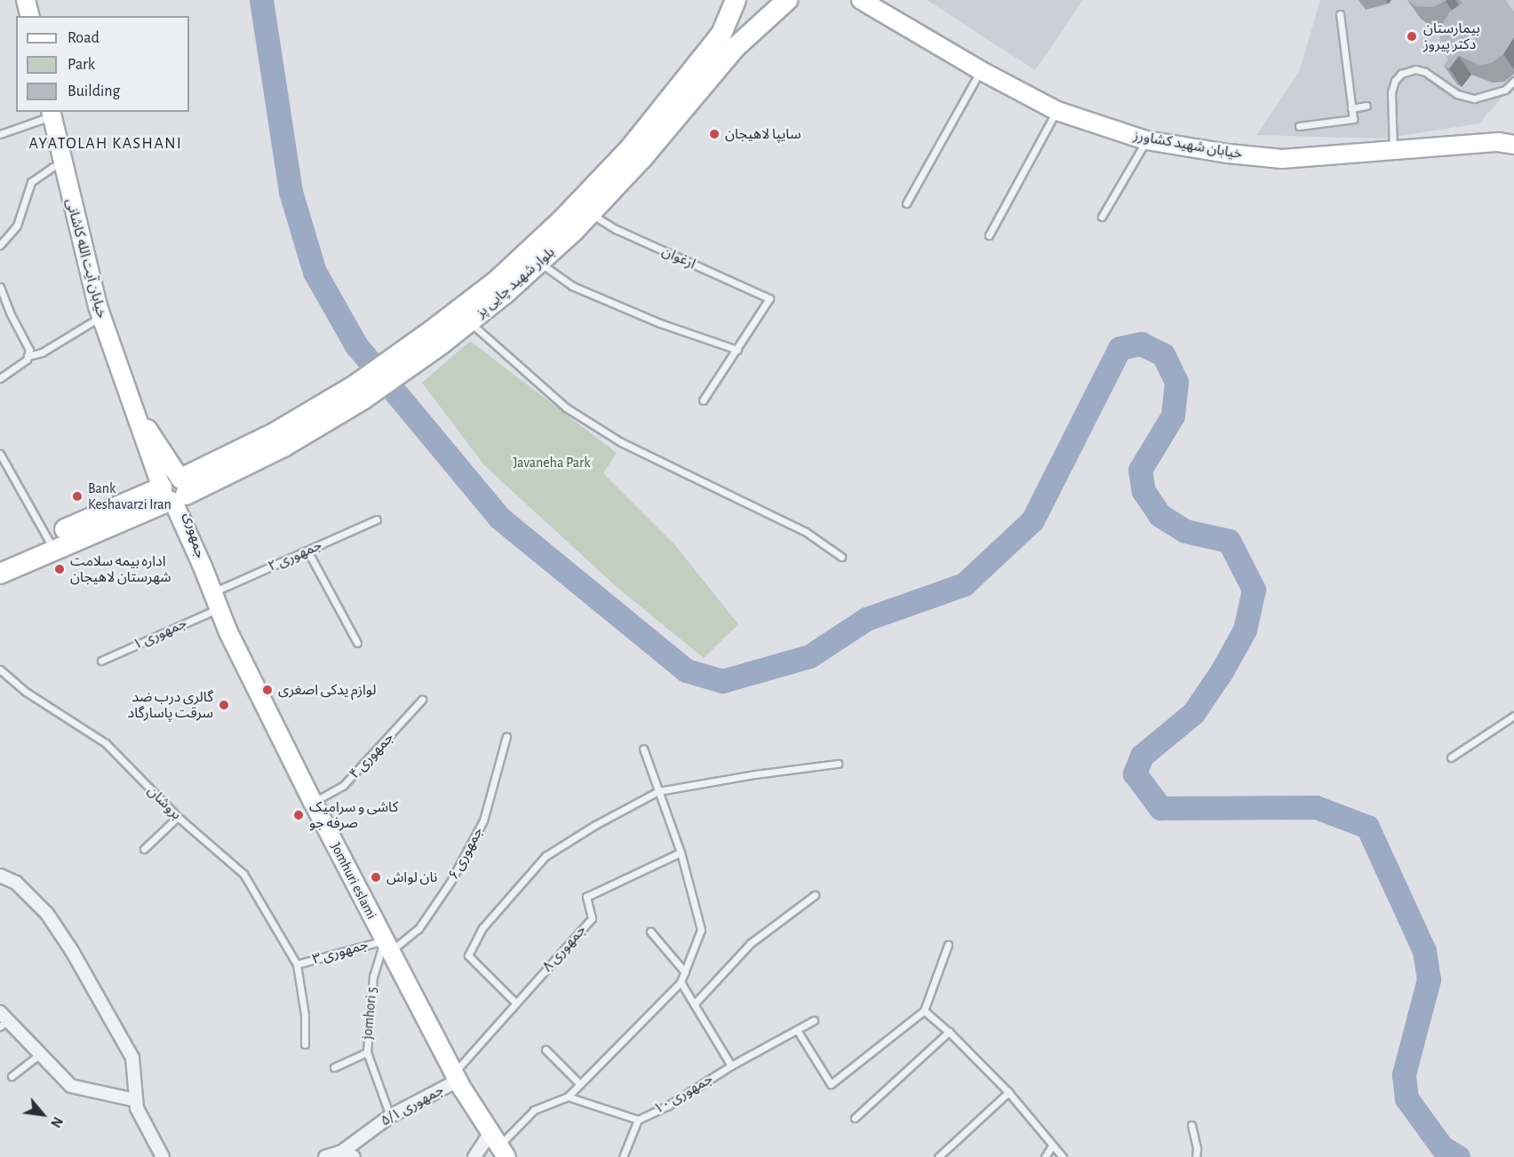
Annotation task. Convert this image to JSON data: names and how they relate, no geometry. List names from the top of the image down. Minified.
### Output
{"streets":{"main road":["خیابان شهید کشاورز","خیابان آیت الله کاشانی","بلوار شهید چایی پز","جمهوری","Jomhuri eslami"],"street":["جمهوری ۵/۱"],"lane":["ارغوان","جمهوری ۲","جمهوری ۱","جمهوری ۴","بروشان","جمهوری ۶","جمهوری ۸","جمهوری ۳","jomhori 5","جمهوری ۱۰"]},"crossings":[["ارغوان","بلوار شهید چایی پز"],["خیابان آیت الله کاشانی","بلوار شهید چایی پز"],["خیابان آیت الله کاشانی","جمهوری"],["بلوار شهید چایی پز","جمهوری"],["جمهوری","Jomhuri eslami"],["جمهوری ۲","جمهوری ۱"],["جمهوری ۲","Jomhuri eslami"],["جمهوری ۱","Jomhuri eslami"],["جمهوری ۴","Jomhuri eslami"],["بروشان","جمهوری ۳"],["جمهوری ۶","Jomhuri eslami"],["جمهوری ۶","جمهوری ۳"],["جمهوری ۶","jomhori 5"],["Jomhuri eslami","جمهوری ۸"],["Jomhuri eslami","جمهوری ۳"],["Jomhuri eslami","jomhori 5"],["Jomhuri eslami","جمهوری ۵/۱"],["جمهوری ۸","جمهوری ۵/۱"],["جمهوری ۳","jomhori 5"],["jomhori 5","جمهوری ۵/۱"]],"districts":["AYATOLAH KASHANI"],"parks":["Javaneha Park"],"places":["بیمارستان دکتر پیروز","سایپا لاهیجان","Bank Keshavarzi Iran","اداره بیمه سلامت شهرستان لاهیجان","لوازم یدکی اصغری","گالری درب ضد سرقت پاسارگاد","کاشی و سرامیک صرفه جو","نان لواش"],"legend":["Road","Park","Building"],"north":"bottom right"}
